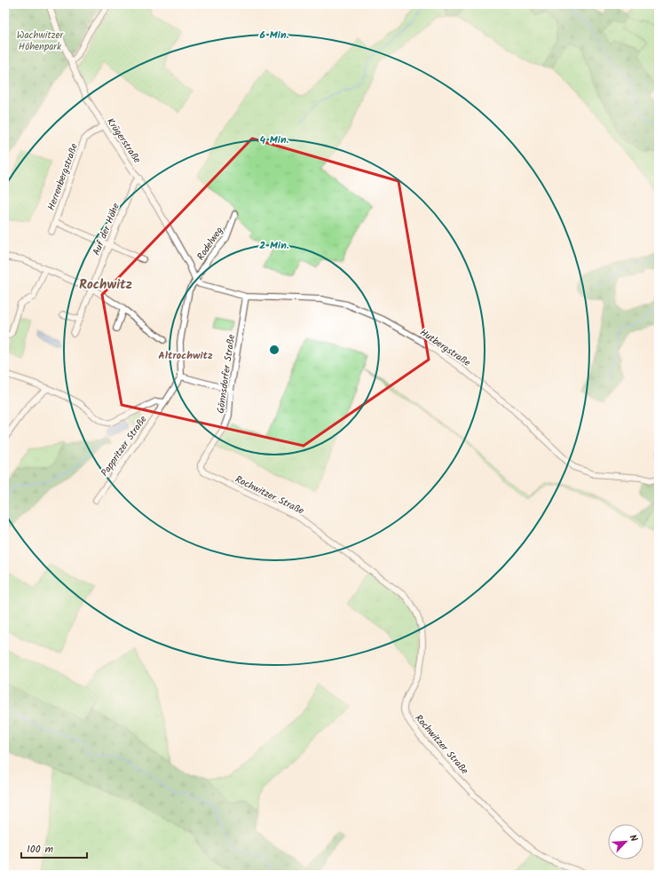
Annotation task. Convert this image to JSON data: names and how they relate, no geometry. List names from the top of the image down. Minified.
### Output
{"streets":{"street":["Krügerstraße","Herrenbergstraße","Auf der Höhe","Rodelweg","Hutbergstraße","Gönnsdorfer Straße","Pappritzer Straße","Rochwitzer Straße"]},"crossings":[["Krügerstraße","Herrenbergstraße"],["Krügerstraße","Auf der Höhe"],["Krügerstraße","Rodelweg"],["Krügerstraße","Hutbergstraße"],["Herrenbergstraße","Auf der Höhe"],["Rodelweg","Hutbergstraße"],["Hutbergstraße","Gönnsdorfer Straße"],["Gönnsdorfer Straße","Rochwitzer Straße"]],"districts":["Rochwitz","Altrochwitz"],"parks":["Wachwitzer Höhenpark"],"scale_bar":"100 m","north":"top right","rings":["6 Min.","4 Min.","2 Min."]}
